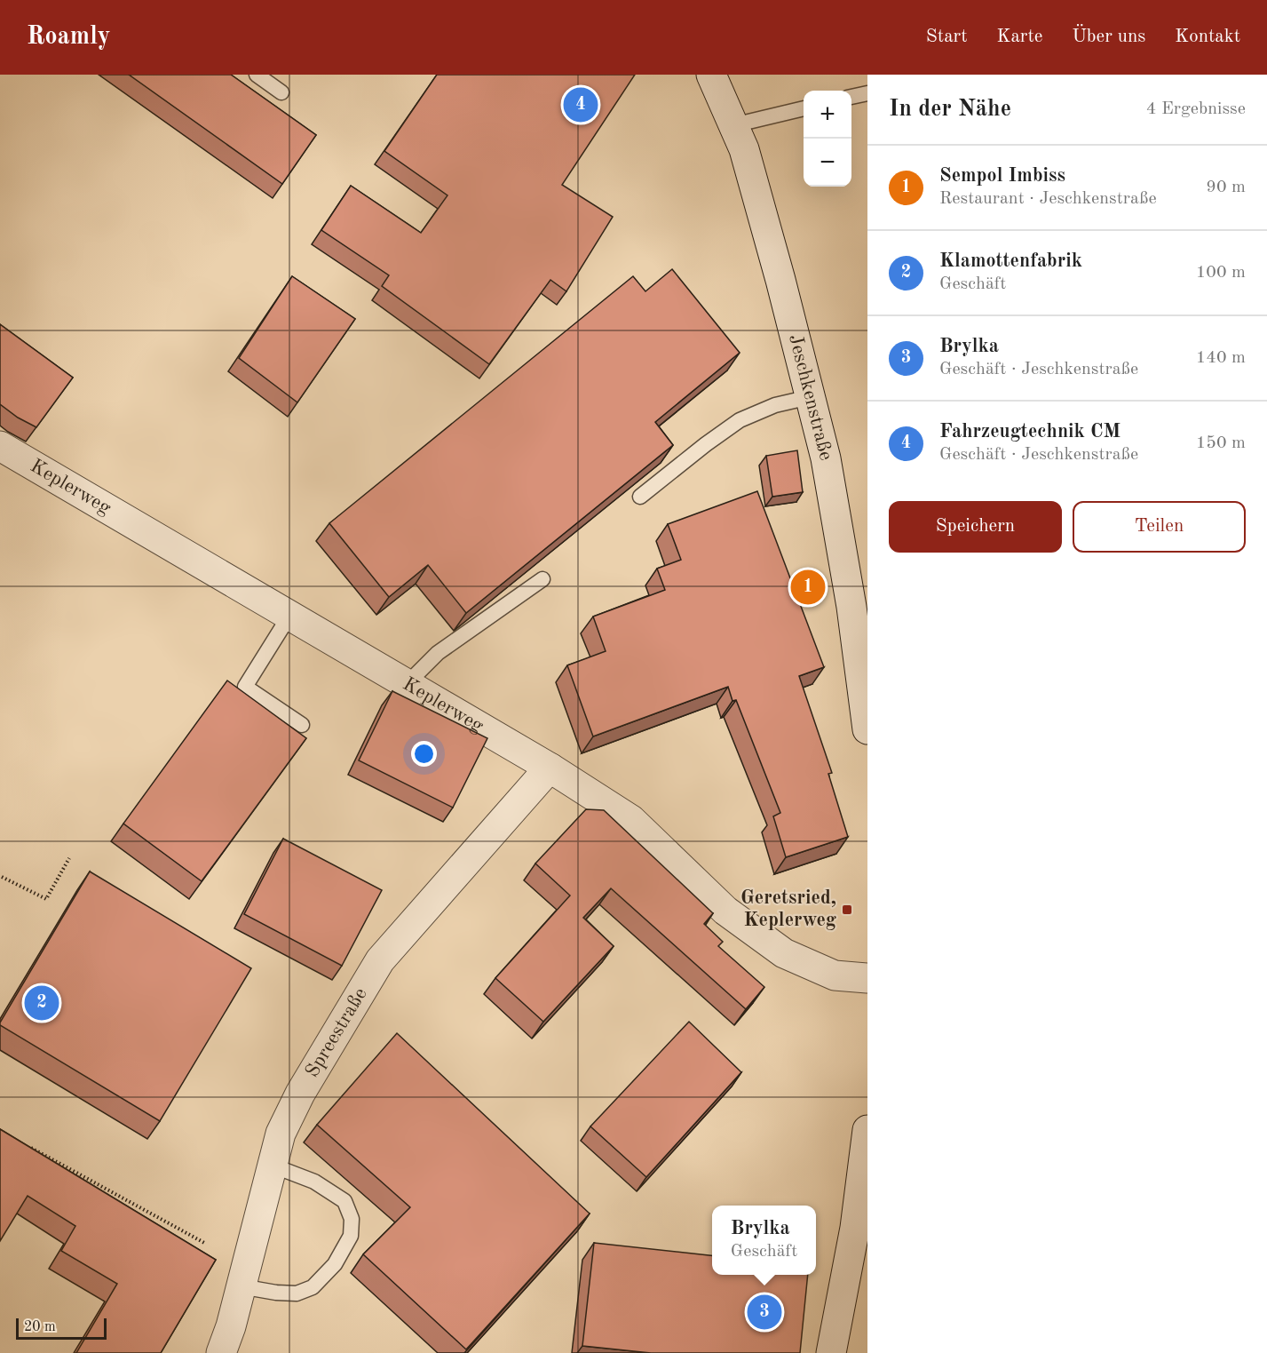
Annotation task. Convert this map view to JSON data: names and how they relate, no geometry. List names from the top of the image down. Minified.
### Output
{"streets":{"street":["Jeschkenstraße","Keplerweg","Spreestraße"]},"crossings":[["Keplerweg","Spreestraße"]],"places":{"transit":["Geretsried, Keplerweg"]},"scale_bar":"20 m","page":{"header":"Roamly","nav":["Start","Karte","Über uns","Kontakt"],"heading":["In der Nähe","4 Ergebnisse"],"pins":["4","1","2","3"],"map_buttons":["+","−"],"list":[{"mark":"1","name":"Sempol Imbiss","note":"Restaurant · Jeschkenstraße","value":"90 m"},{"mark":"2","name":"Klamottenfabrik","note":"Geschäft","value":"100 m"},{"mark":"3","name":"Brylka","note":"Geschäft · Jeschkenstraße","value":"140 m"},{"mark":"4","name":"Fahrzeugtechnik CM","note":"Geschäft · Jeschkenstraße","value":"150 m"}],"buttons":["Speichern","Teilen"],"popup":["Brylka","Geschäft"],"scale":"20 m"}}
